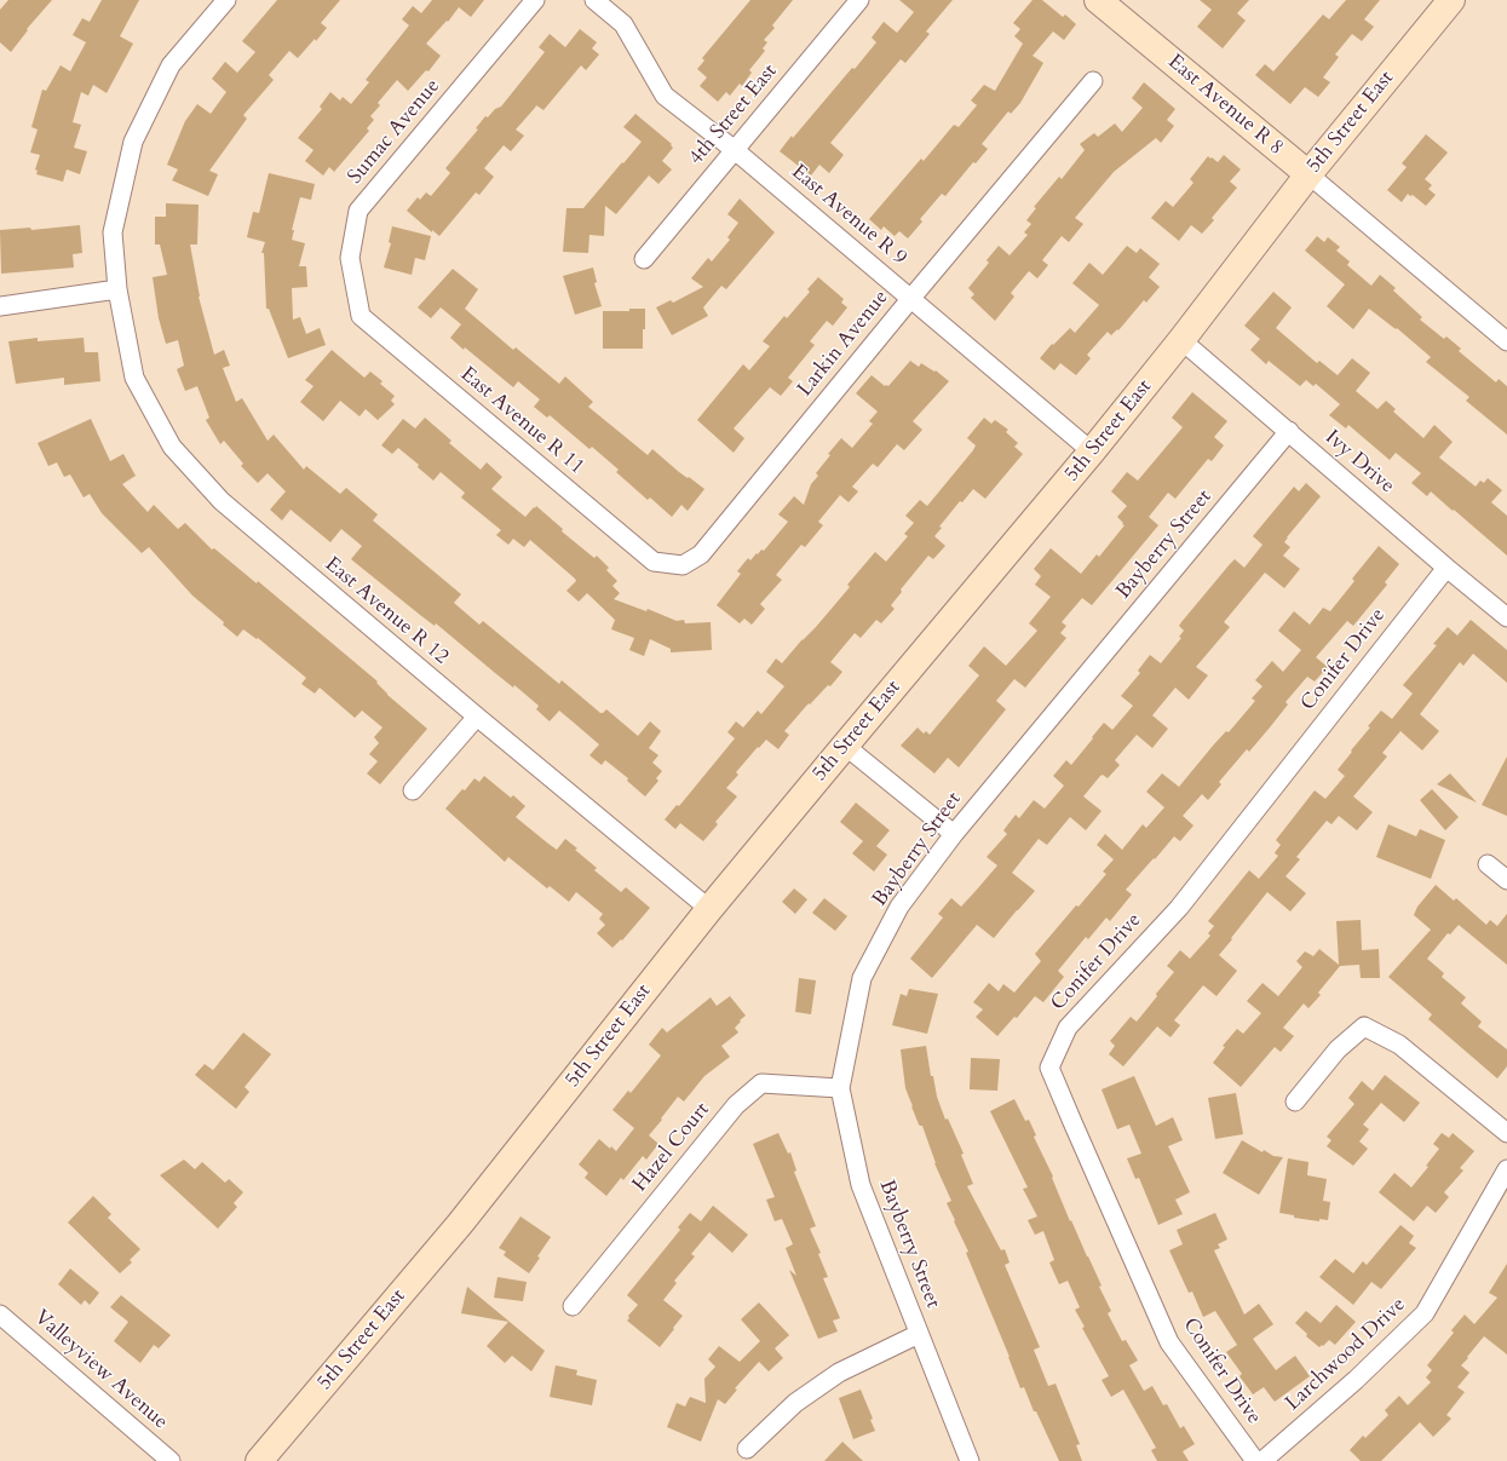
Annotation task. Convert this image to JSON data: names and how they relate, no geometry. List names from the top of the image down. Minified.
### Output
{"streets":{"street":["East Avenue R 8","4th Street East","5th Street East","Sumac Avenue","East Avenue R 9","Larkin Avenue","East Avenue R 11","Ivy Drive","Bayberry Street","East Avenue R 12","Conifer Drive","Hazel Court","Larchwood Drive","Valleyview Avenue"]},"crossings":[["East Avenue R 8","5th Street East"],["4th Street East","East Avenue R 9"],["5th Street East","East Avenue R 9"],["5th Street East","Ivy Drive"],["5th Street East","East Avenue R 12"],["Sumac Avenue","East Avenue R 11"],["East Avenue R 9","Larkin Avenue"],["Larkin Avenue","East Avenue R 11"],["Ivy Drive","Bayberry Street"],["Ivy Drive","Conifer Drive"],["Bayberry Street","Hazel Court"]]}
